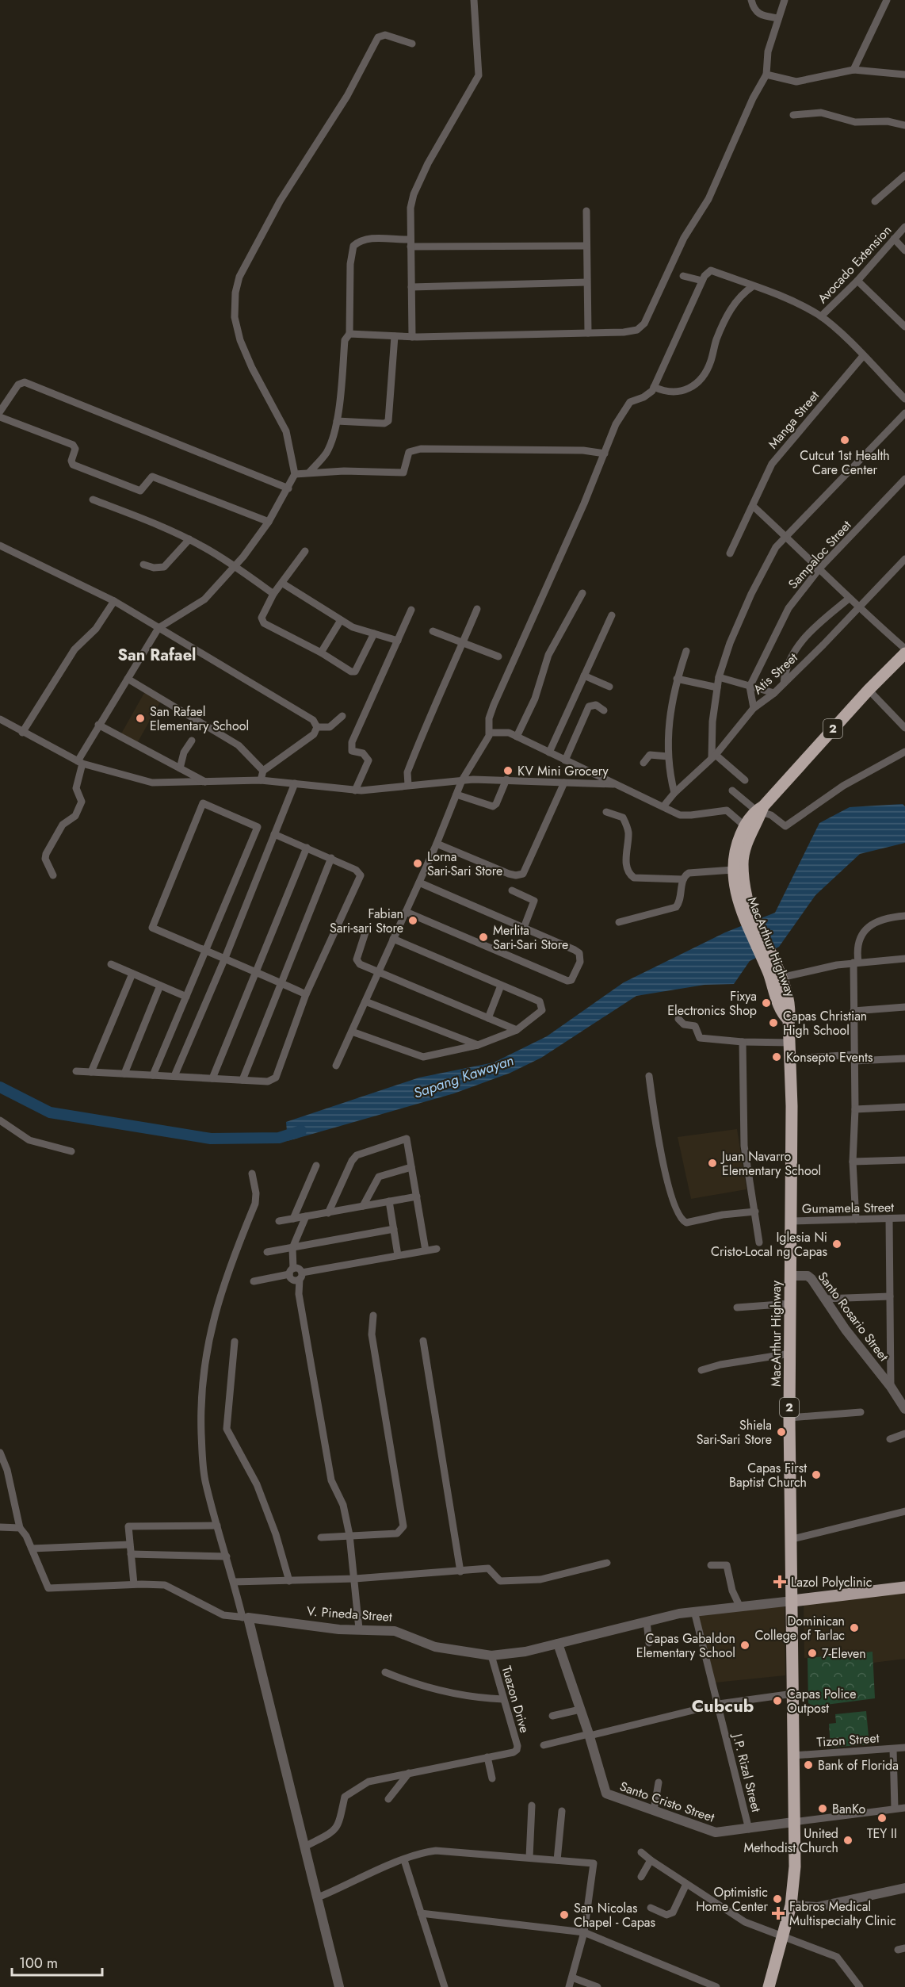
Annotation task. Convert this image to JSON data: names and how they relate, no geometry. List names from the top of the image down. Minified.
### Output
{"streets":{"highway":["2","MacArthur Highway"],"main road":["V. Pineda Street"],"street":["Avocado Extension","Manga Street","Sampaloc Street","Atis Street","Gumamela Street","Santo Rosario Street","Tuazon Drive","Tizon Street","J.P. Rizal Street","Santo Cristo Street"]},"crossings":[["MacArthur Highway","Gumamela Street"],["MacArthur Highway","Santo Rosario Street"],["MacArthur Highway","V. Pineda Street"],["MacArthur Highway","Tizon Street"],["MacArthur Highway","Santo Cristo Street"],["V. Pineda Street","Tuazon Drive"],["V. Pineda Street","J.P. Rizal Street"],["V. Pineda Street","Santo Cristo Street"],["J.P. Rizal Street","Santo Cristo Street"]],"districts":["San Rafael","Cubcub"],"water":["Sapang Kawayan"],"places":{"other":["Cutcut 1st Health Care Center","San Rafael Elementary School","KV Mini Grocery","Lorna Sari-Sari Store","Fabian Sari-sari Store","Merlita Sari-Sari Store","Fixya Electronics Shop","Capas Christian High School","Konsepto Events","Juan Navarro Elementary School","Iglesia Ni Cristo-Local ng Capas","Shiela Sari-Sari Store","Capas First Baptist Church","Dominican College of Tarlac","Capas Gabaldon Elementary School","7-Eleven","Capas Police Outpost","Bank of Florida","BanKo","TEY II","United Methodist Church","Optimistic Home Center","San Nicolas Chapel - Capas"],"health":["Lazol Polyclinic","Fabros Medical Multispecialty Clinic"]},"scale_bar":"100 m"}
